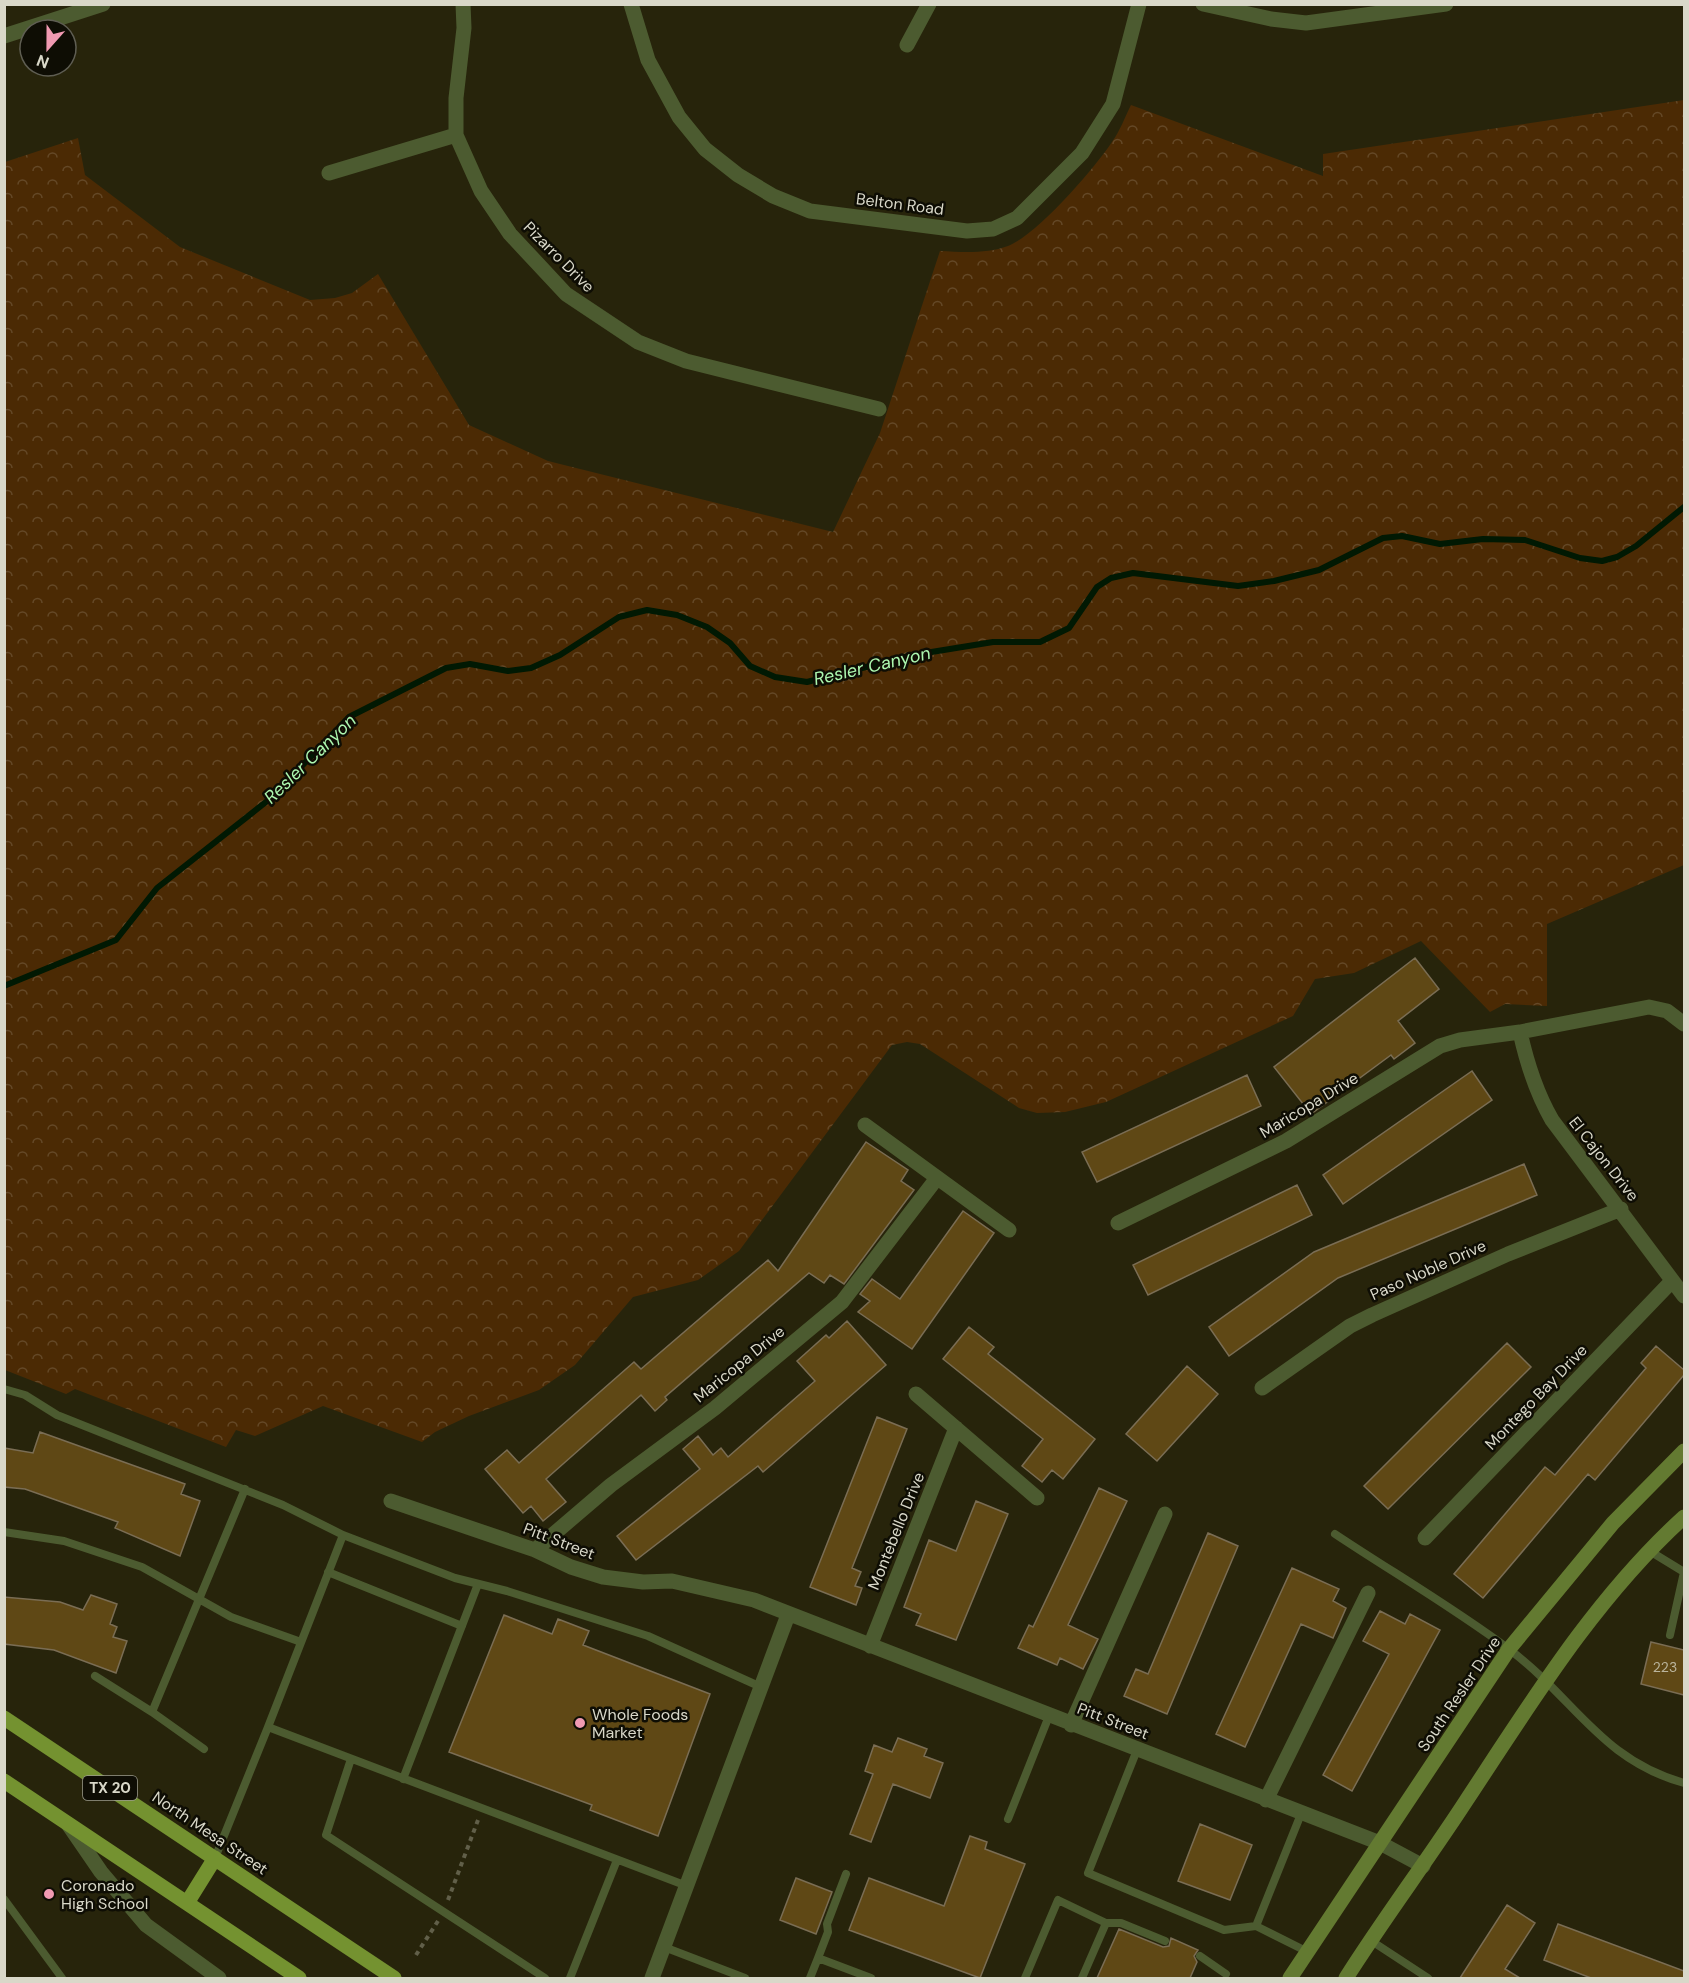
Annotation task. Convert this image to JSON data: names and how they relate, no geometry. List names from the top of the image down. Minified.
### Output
{"streets":{"main road":["South Resler Drive","TX 20","North Mesa Street"],"street":["Belton Road","Pizarro Drive","Maricopa Drive","El Cajon Drive","Paso Noble Drive","Montego Bay Drive","Montebello Drive","Pitt Street"]},"crossings":[["Maricopa Drive","El Cajon Drive"],["Maricopa Drive","Pitt Street"],["El Cajon Drive","Paso Noble Drive"],["El Cajon Drive","Montego Bay Drive"],["Montebello Drive","Pitt Street"],["Pitt Street","South Resler Drive"]],"water":["Resler Canyon"],"places":["Whole Foods Market","Coronado High School"],"house_numbers":["223"],"north":"bottom"}
